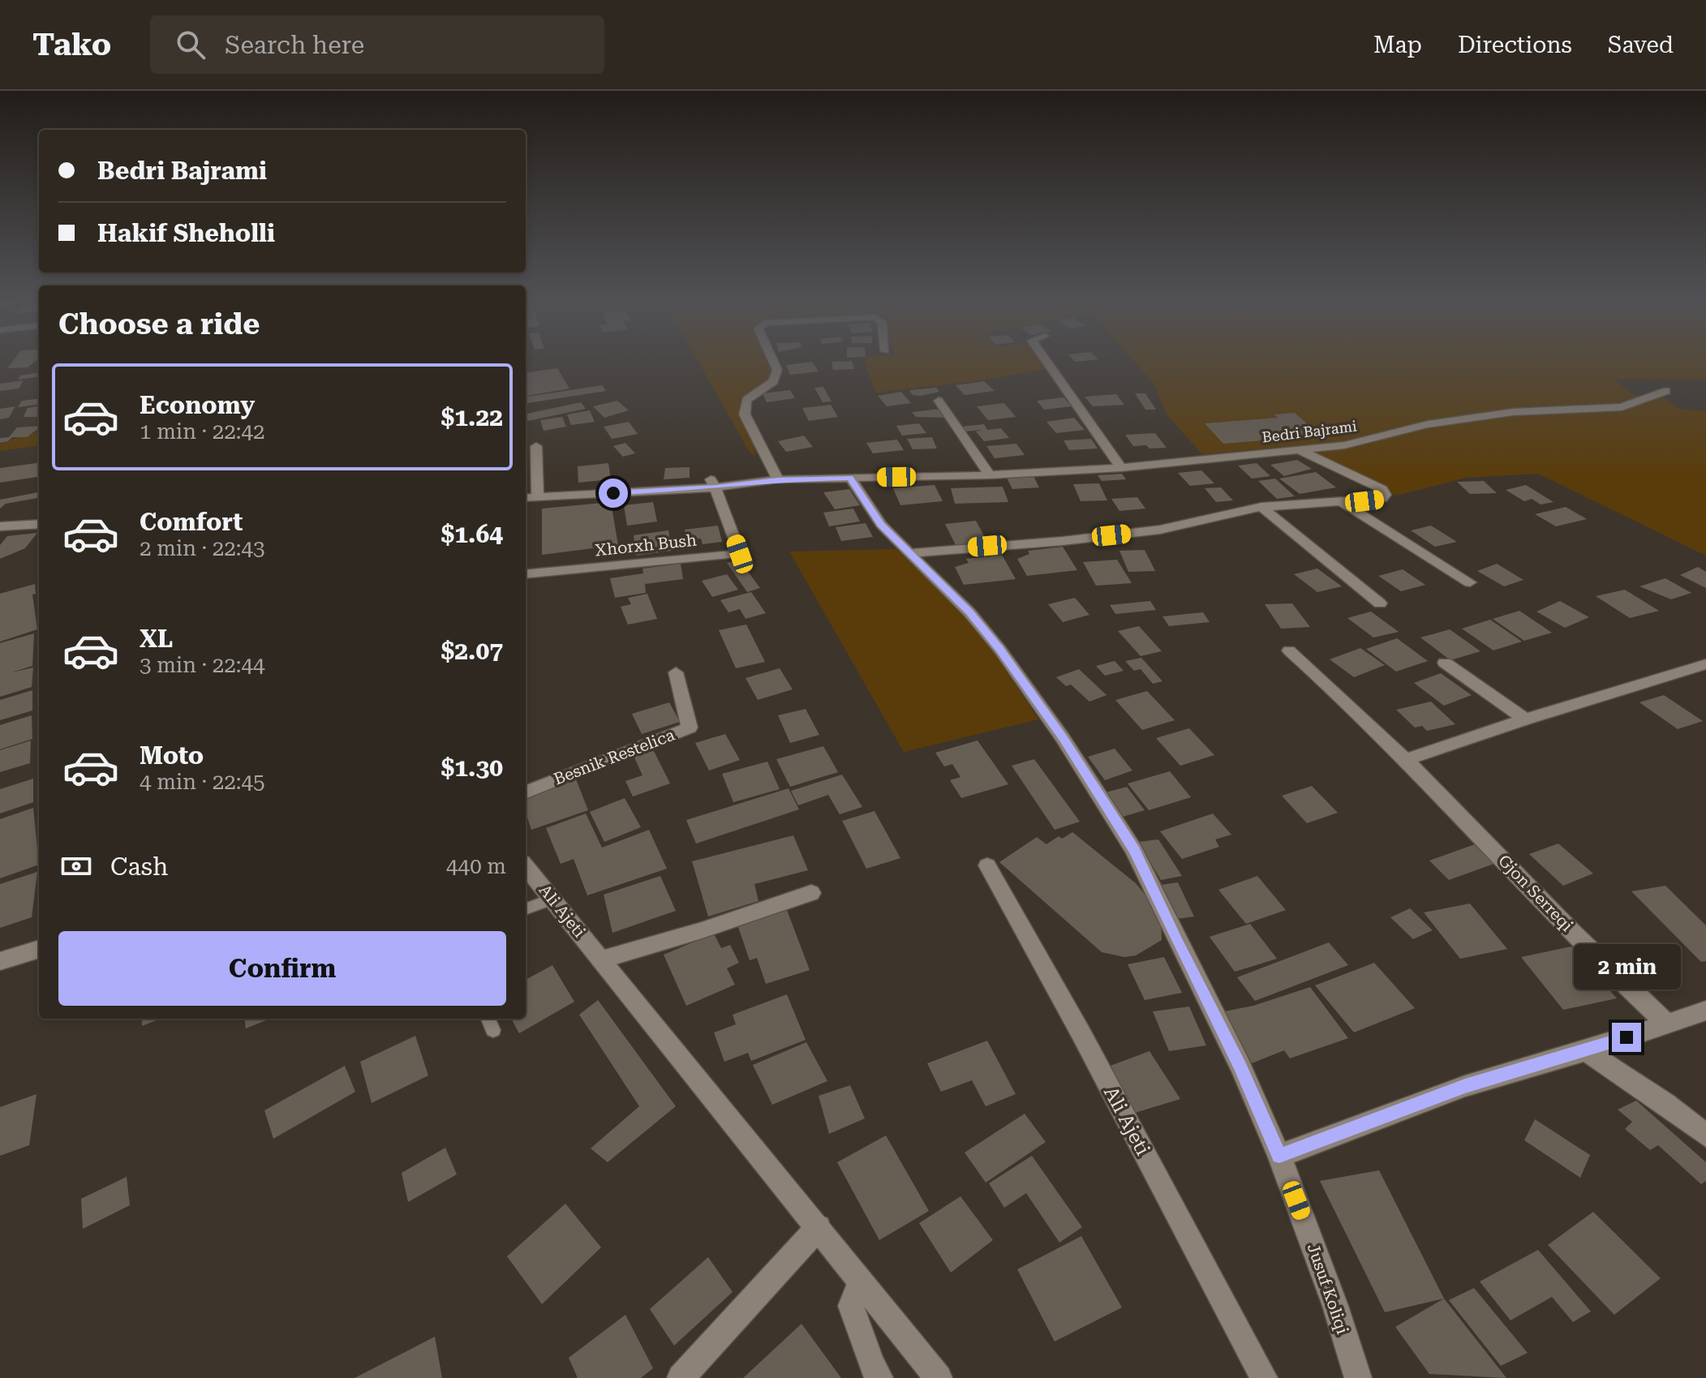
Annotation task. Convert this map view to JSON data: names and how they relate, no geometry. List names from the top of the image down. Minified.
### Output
{"streets":{"street":["Bedri Bajrami","Xhorxh Bush","Besnik Restelica","Gjon Serreqi","Ali Ajeti","Jusuf Koliqi"]},"crossings":[["Bedri Bajrami","Xhorxh Bush"],["Bedri Bajrami","Jusuf Koliqi"]],"page":{"header":"Tako","search":"Search here","nav":["Map","Directions","Saved"],"banner":["Bedri Bajrami","Hakif Sheholli"],"heading":"Choose a ride","list":[{"name":"Economy","note":"1 min · 22:42","value":"$1.22"},{"name":"Comfort","note":"2 min · 22:43","value":"$1.64"},{"name":"XL","note":"3 min · 22:44","value":"$2.07"},{"name":"Moto","note":"4 min · 22:45","value":"$1.30"}],"pay":["Cash","440 m"],"buttons":"Confirm","bubble":"2 min"}}
